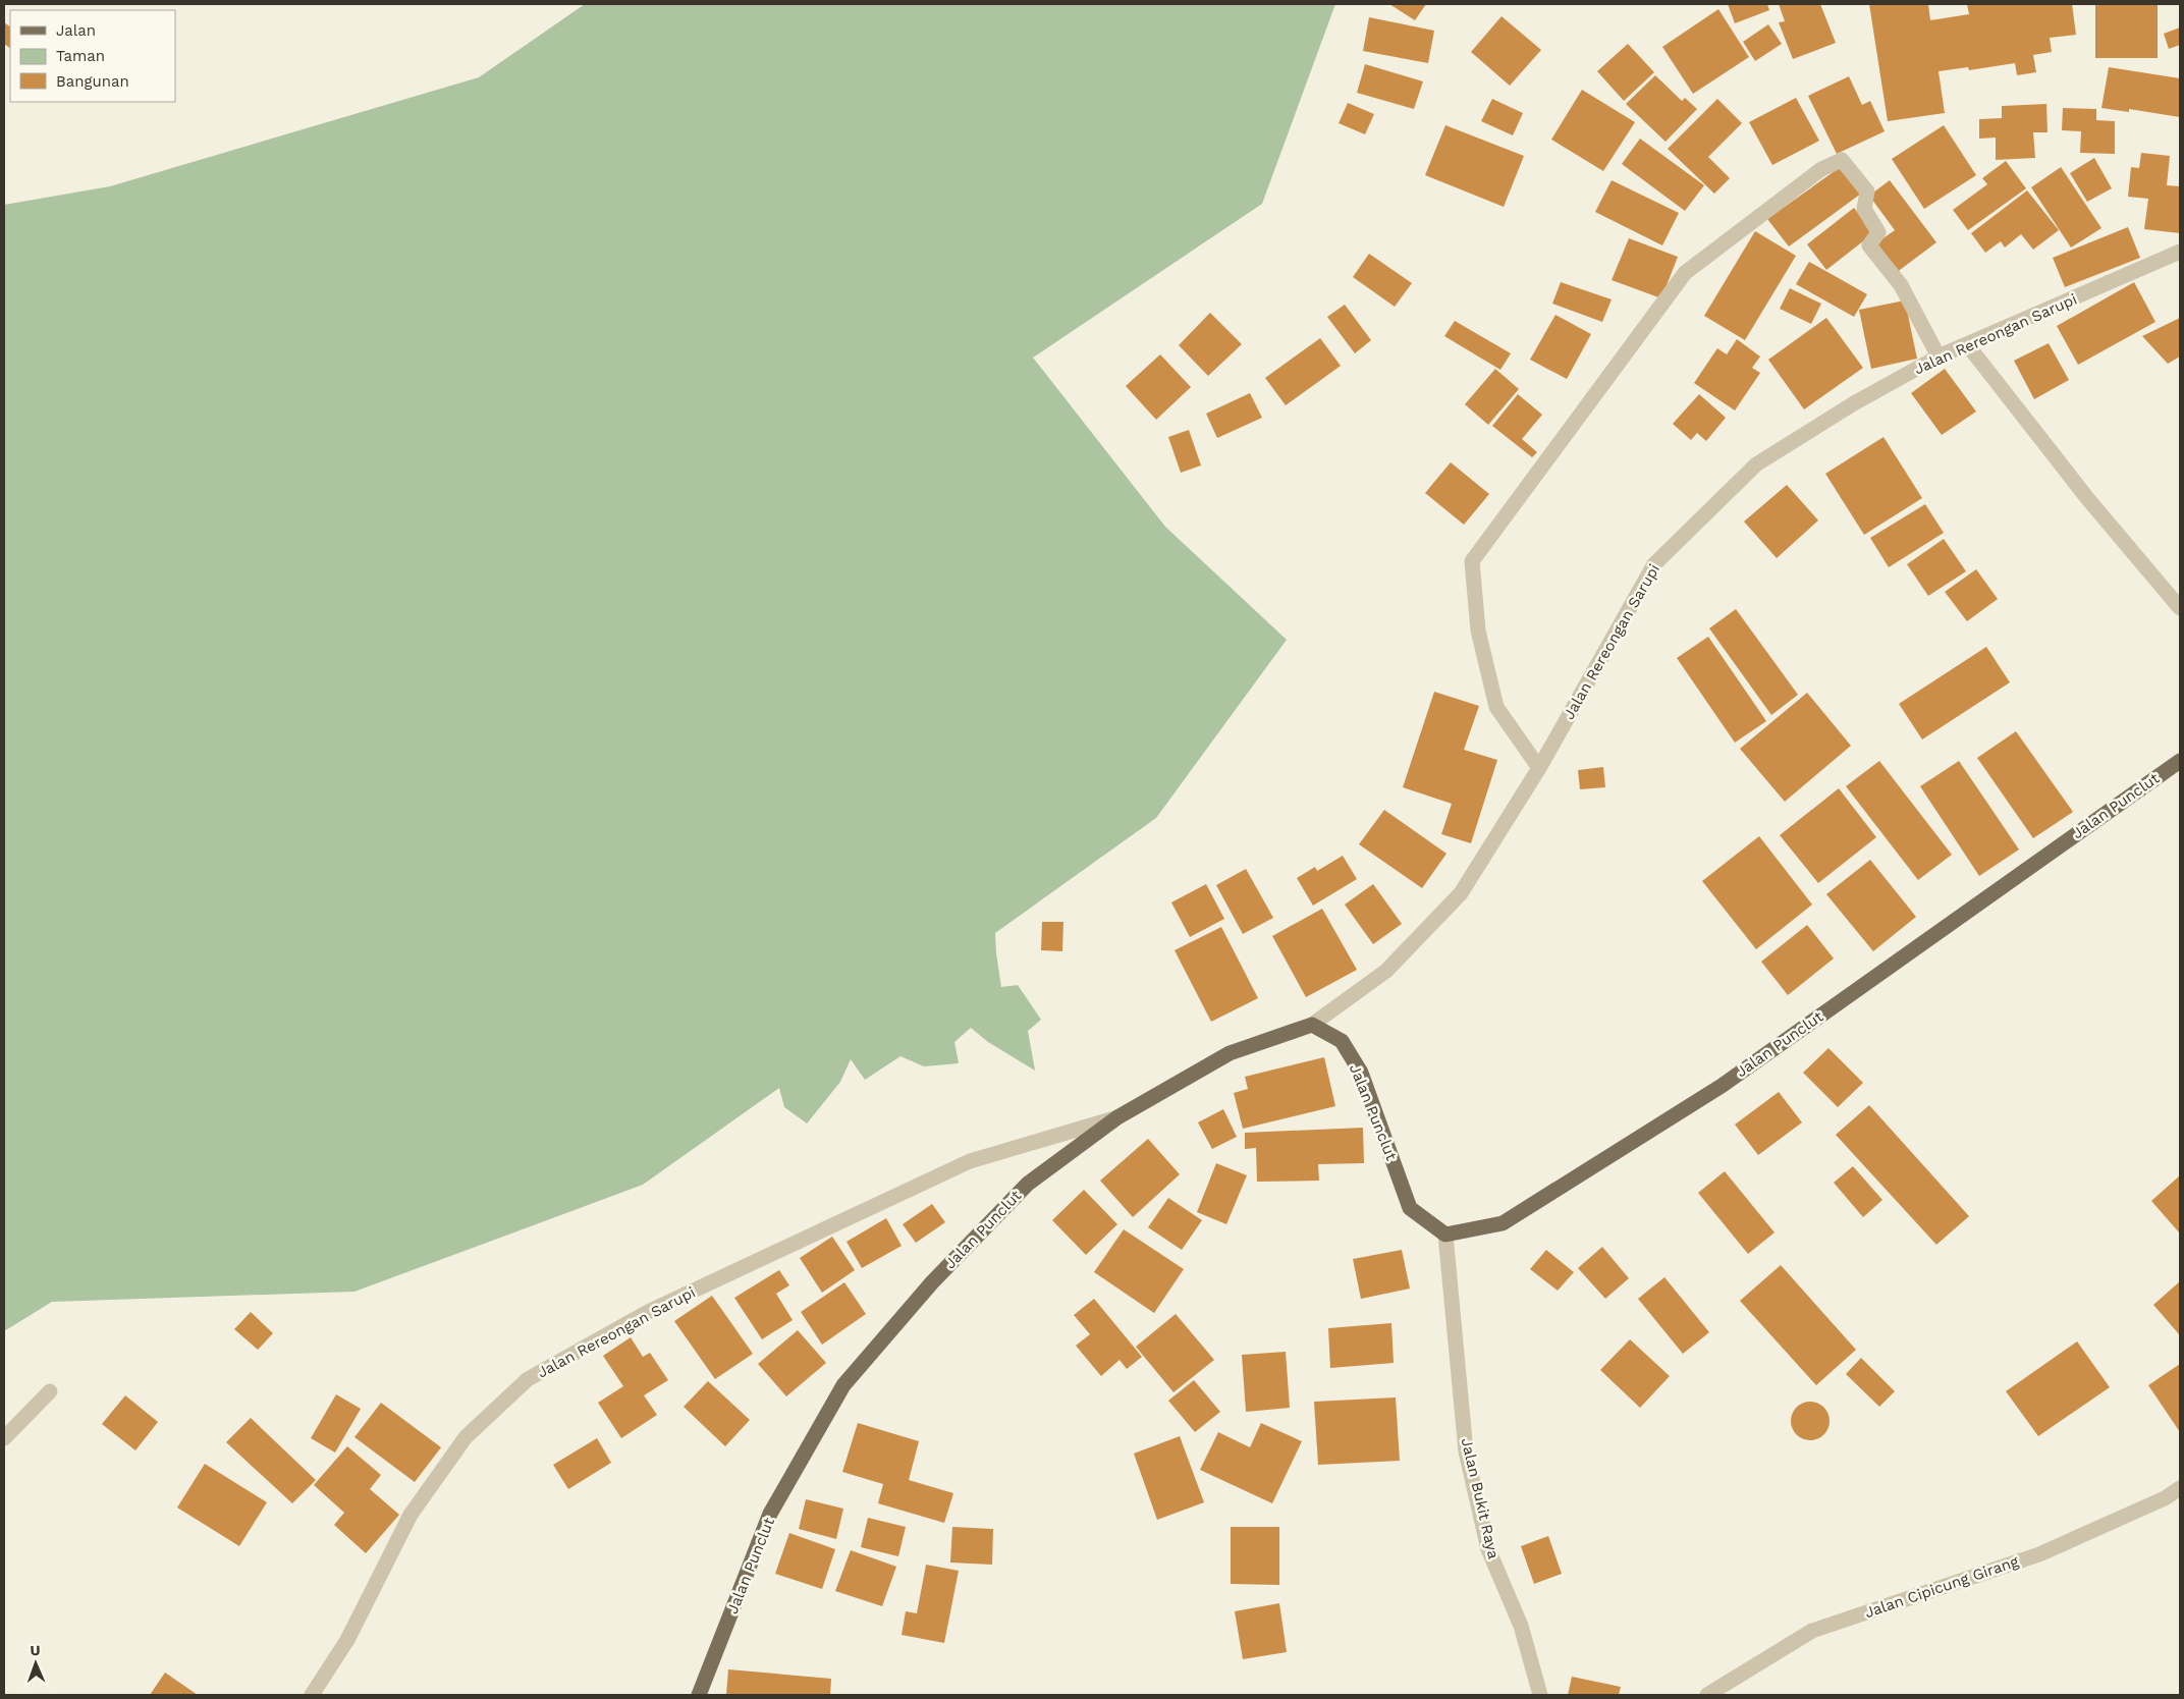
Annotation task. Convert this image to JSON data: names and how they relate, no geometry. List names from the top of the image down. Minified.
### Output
{"streets":{"main road":["Jalan Punclut"],"street":["Jalan Rereongan Sarupi","Jalan Bukit Raya","Jalan Cipicung Girang"]},"crossings":[["Jalan Rereongan Sarupi","Jalan Punclut"],["Jalan Punclut","Jalan Bukit Raya"]],"legend":["Jalan","Taman","Bangunan"],"north":"top"}
